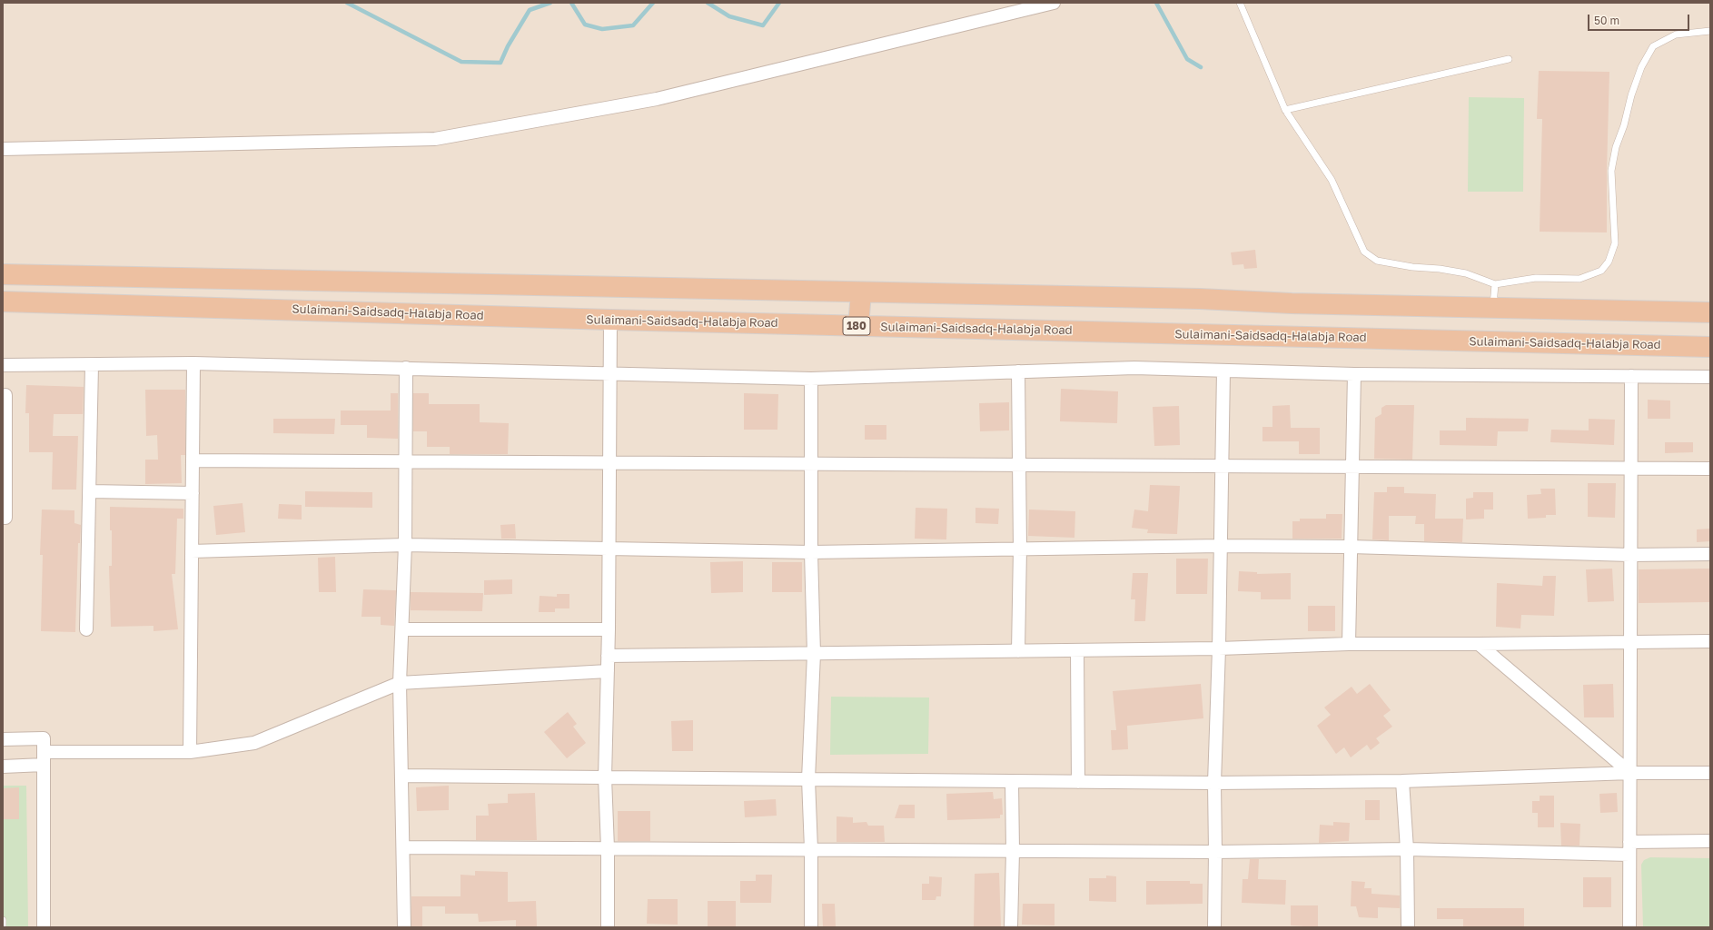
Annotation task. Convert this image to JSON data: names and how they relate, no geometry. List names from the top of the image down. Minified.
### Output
{"streets":{"highway":["Sulaimani-Saidsadq-Halabja Road","180"]},"scale_bar":"50 m"}
